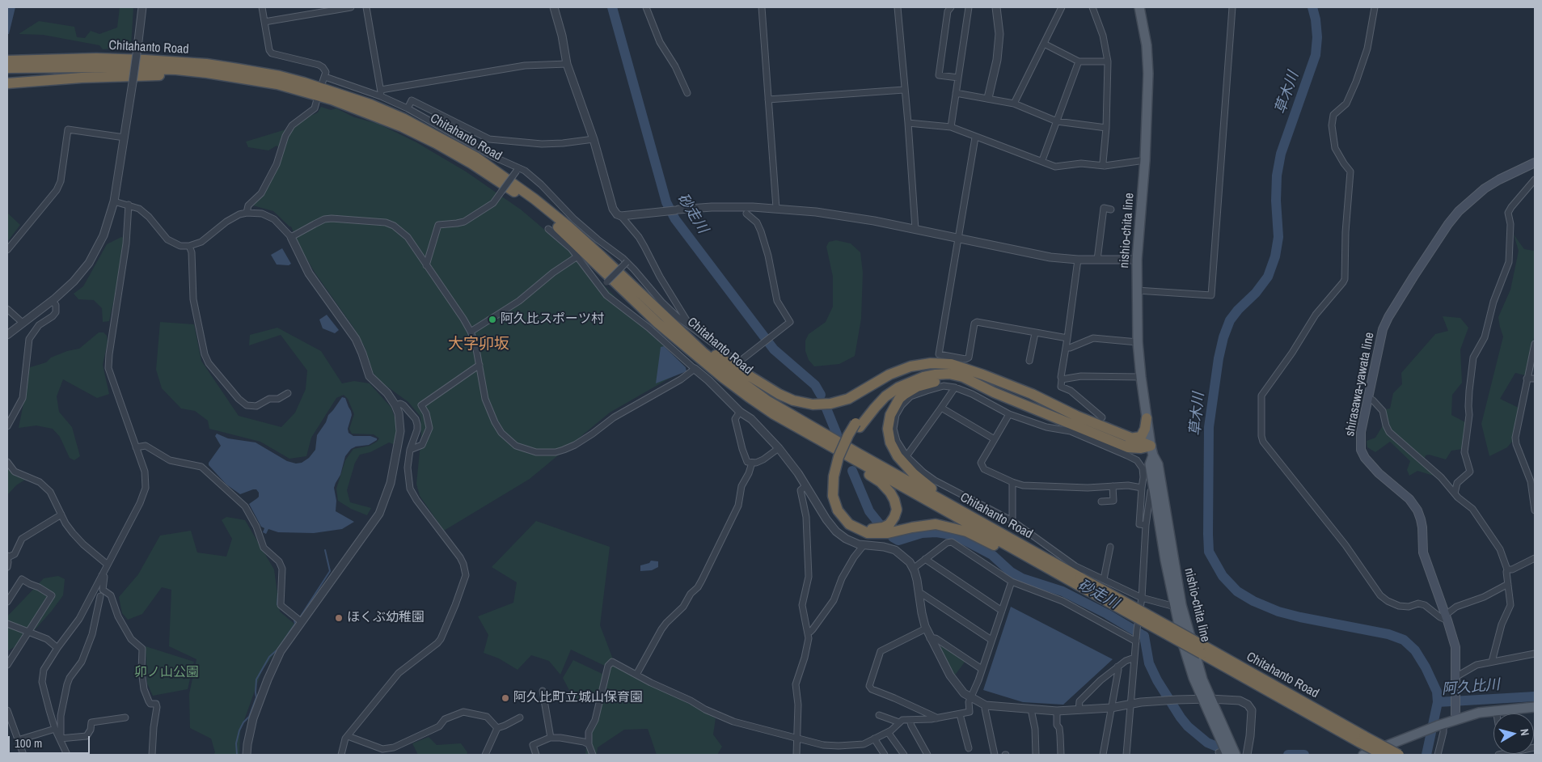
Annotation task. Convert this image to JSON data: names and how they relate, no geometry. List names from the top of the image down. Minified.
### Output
{"streets":{"highway":["Chitahanto Road"],"main road":["nishio-chita line","shirasawa-yawata line"]},"districts":["大字卯坂"],"water":["草木川","砂走川","阿久比川"],"parks":["卯ノ山公園"],"places":["阿久比スポーツ村","ほくぶ幼稚園","阿久比町立城山保育園"],"scale_bar":"100 m","north":"right"}
